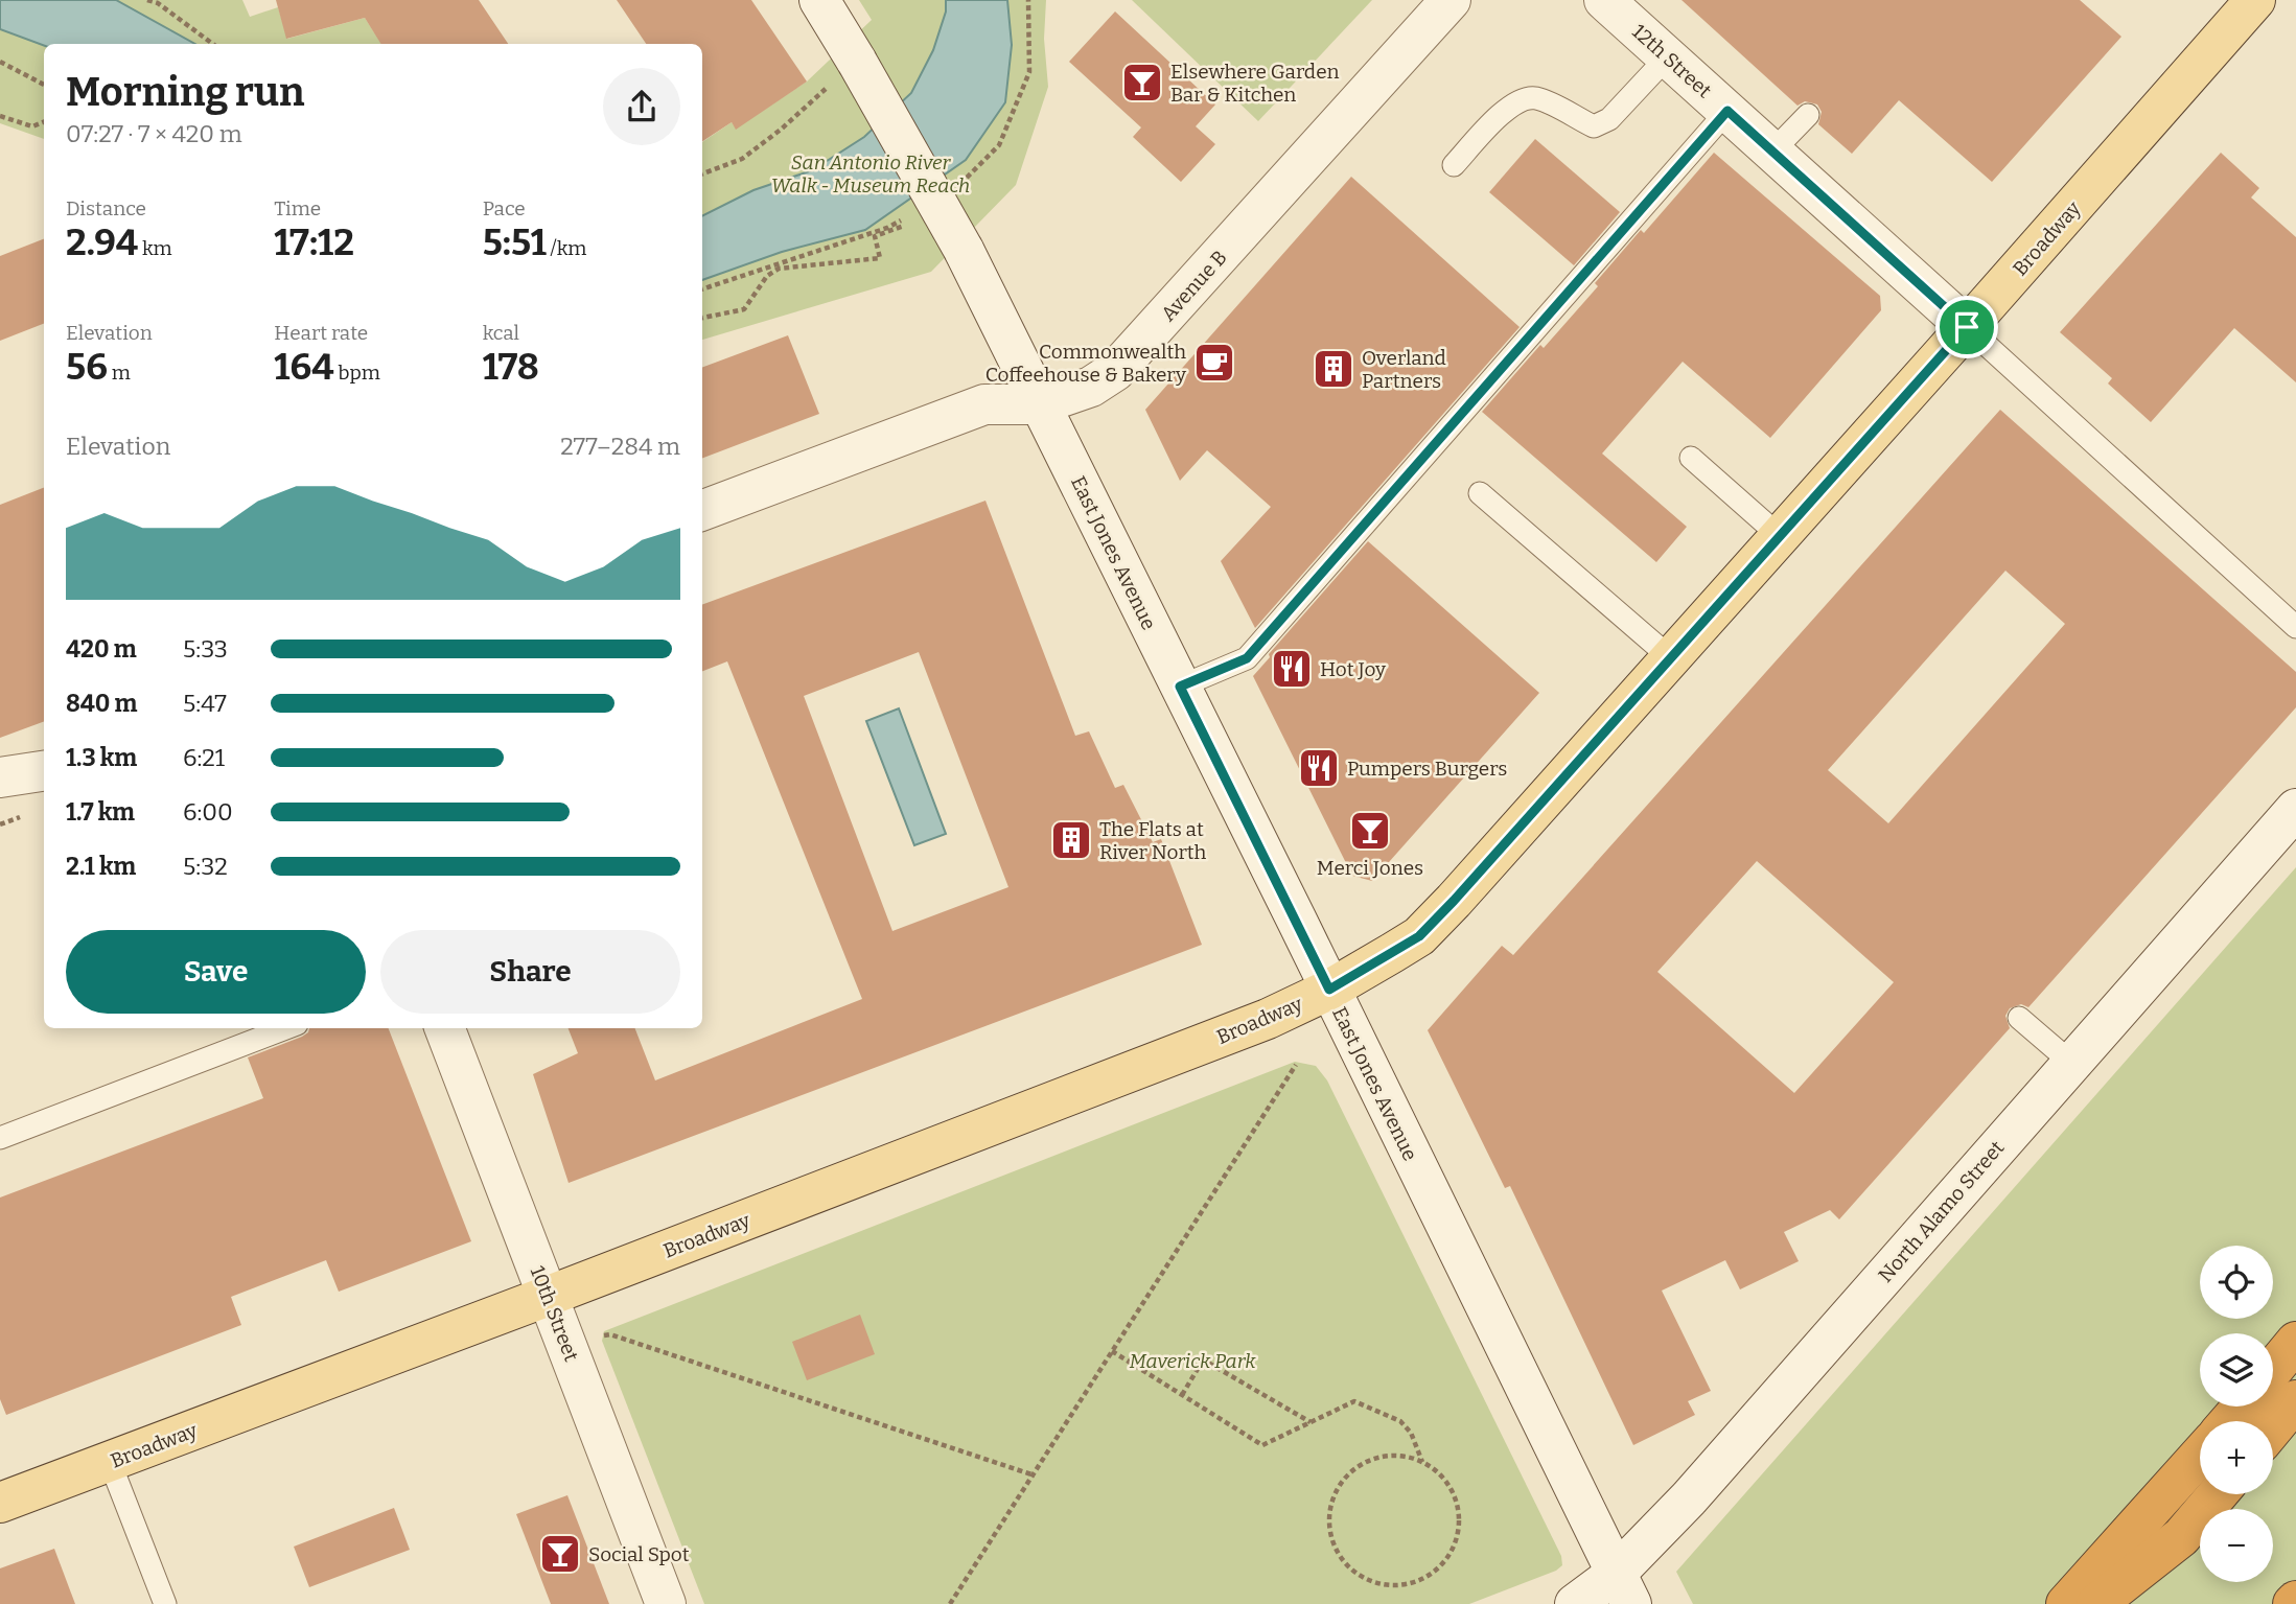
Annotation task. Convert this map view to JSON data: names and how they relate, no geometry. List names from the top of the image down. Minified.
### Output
{"streets":{"main road":["Broadway"],"street":["12th Street","Avenue B","East Jones Avenue","North Alamo Street","10th Street"]},"crossings":[["12th Street","Broadway"],["Broadway","East Jones Avenue"],["Broadway","10th Street"],["Avenue B","East Jones Avenue"],["East Jones Avenue","North Alamo Street"]],"parks":["San Antonio River Walk - Museum Reach","Maverick Park"],"places":{"bar":["Elsewhere Garden Bar & Kitchen","Merci Jones","Social Spot"],"cafe":["Commonwealth Coffeehouse & Bakery"],"building":["Overland Partners","The Flats at River North"],"restaurant":["Hot Joy","Pumpers Burgers"]},"page":{"heading":["Morning run","07:27 · 7 × 420 m"],"stats":[["Distance","2.94 km"],["Time","17:12"],["Pace","5:51 /km"],["Elevation","56 m"],["Heart rate","164 bpm"],["kcal","178"]],"chart":["Elevation","277–284 m"],"list":[{"name":"420 m","note":"5:33"},{"name":"840 m","note":"5:47"},{"name":"1.3 km","note":"6:21"},{"name":"1.7 km","note":"6:00"},{"name":"2.1 km","note":"5:32"}],"buttons":["Save","Share"],"map_buttons":["+","−"]}}
